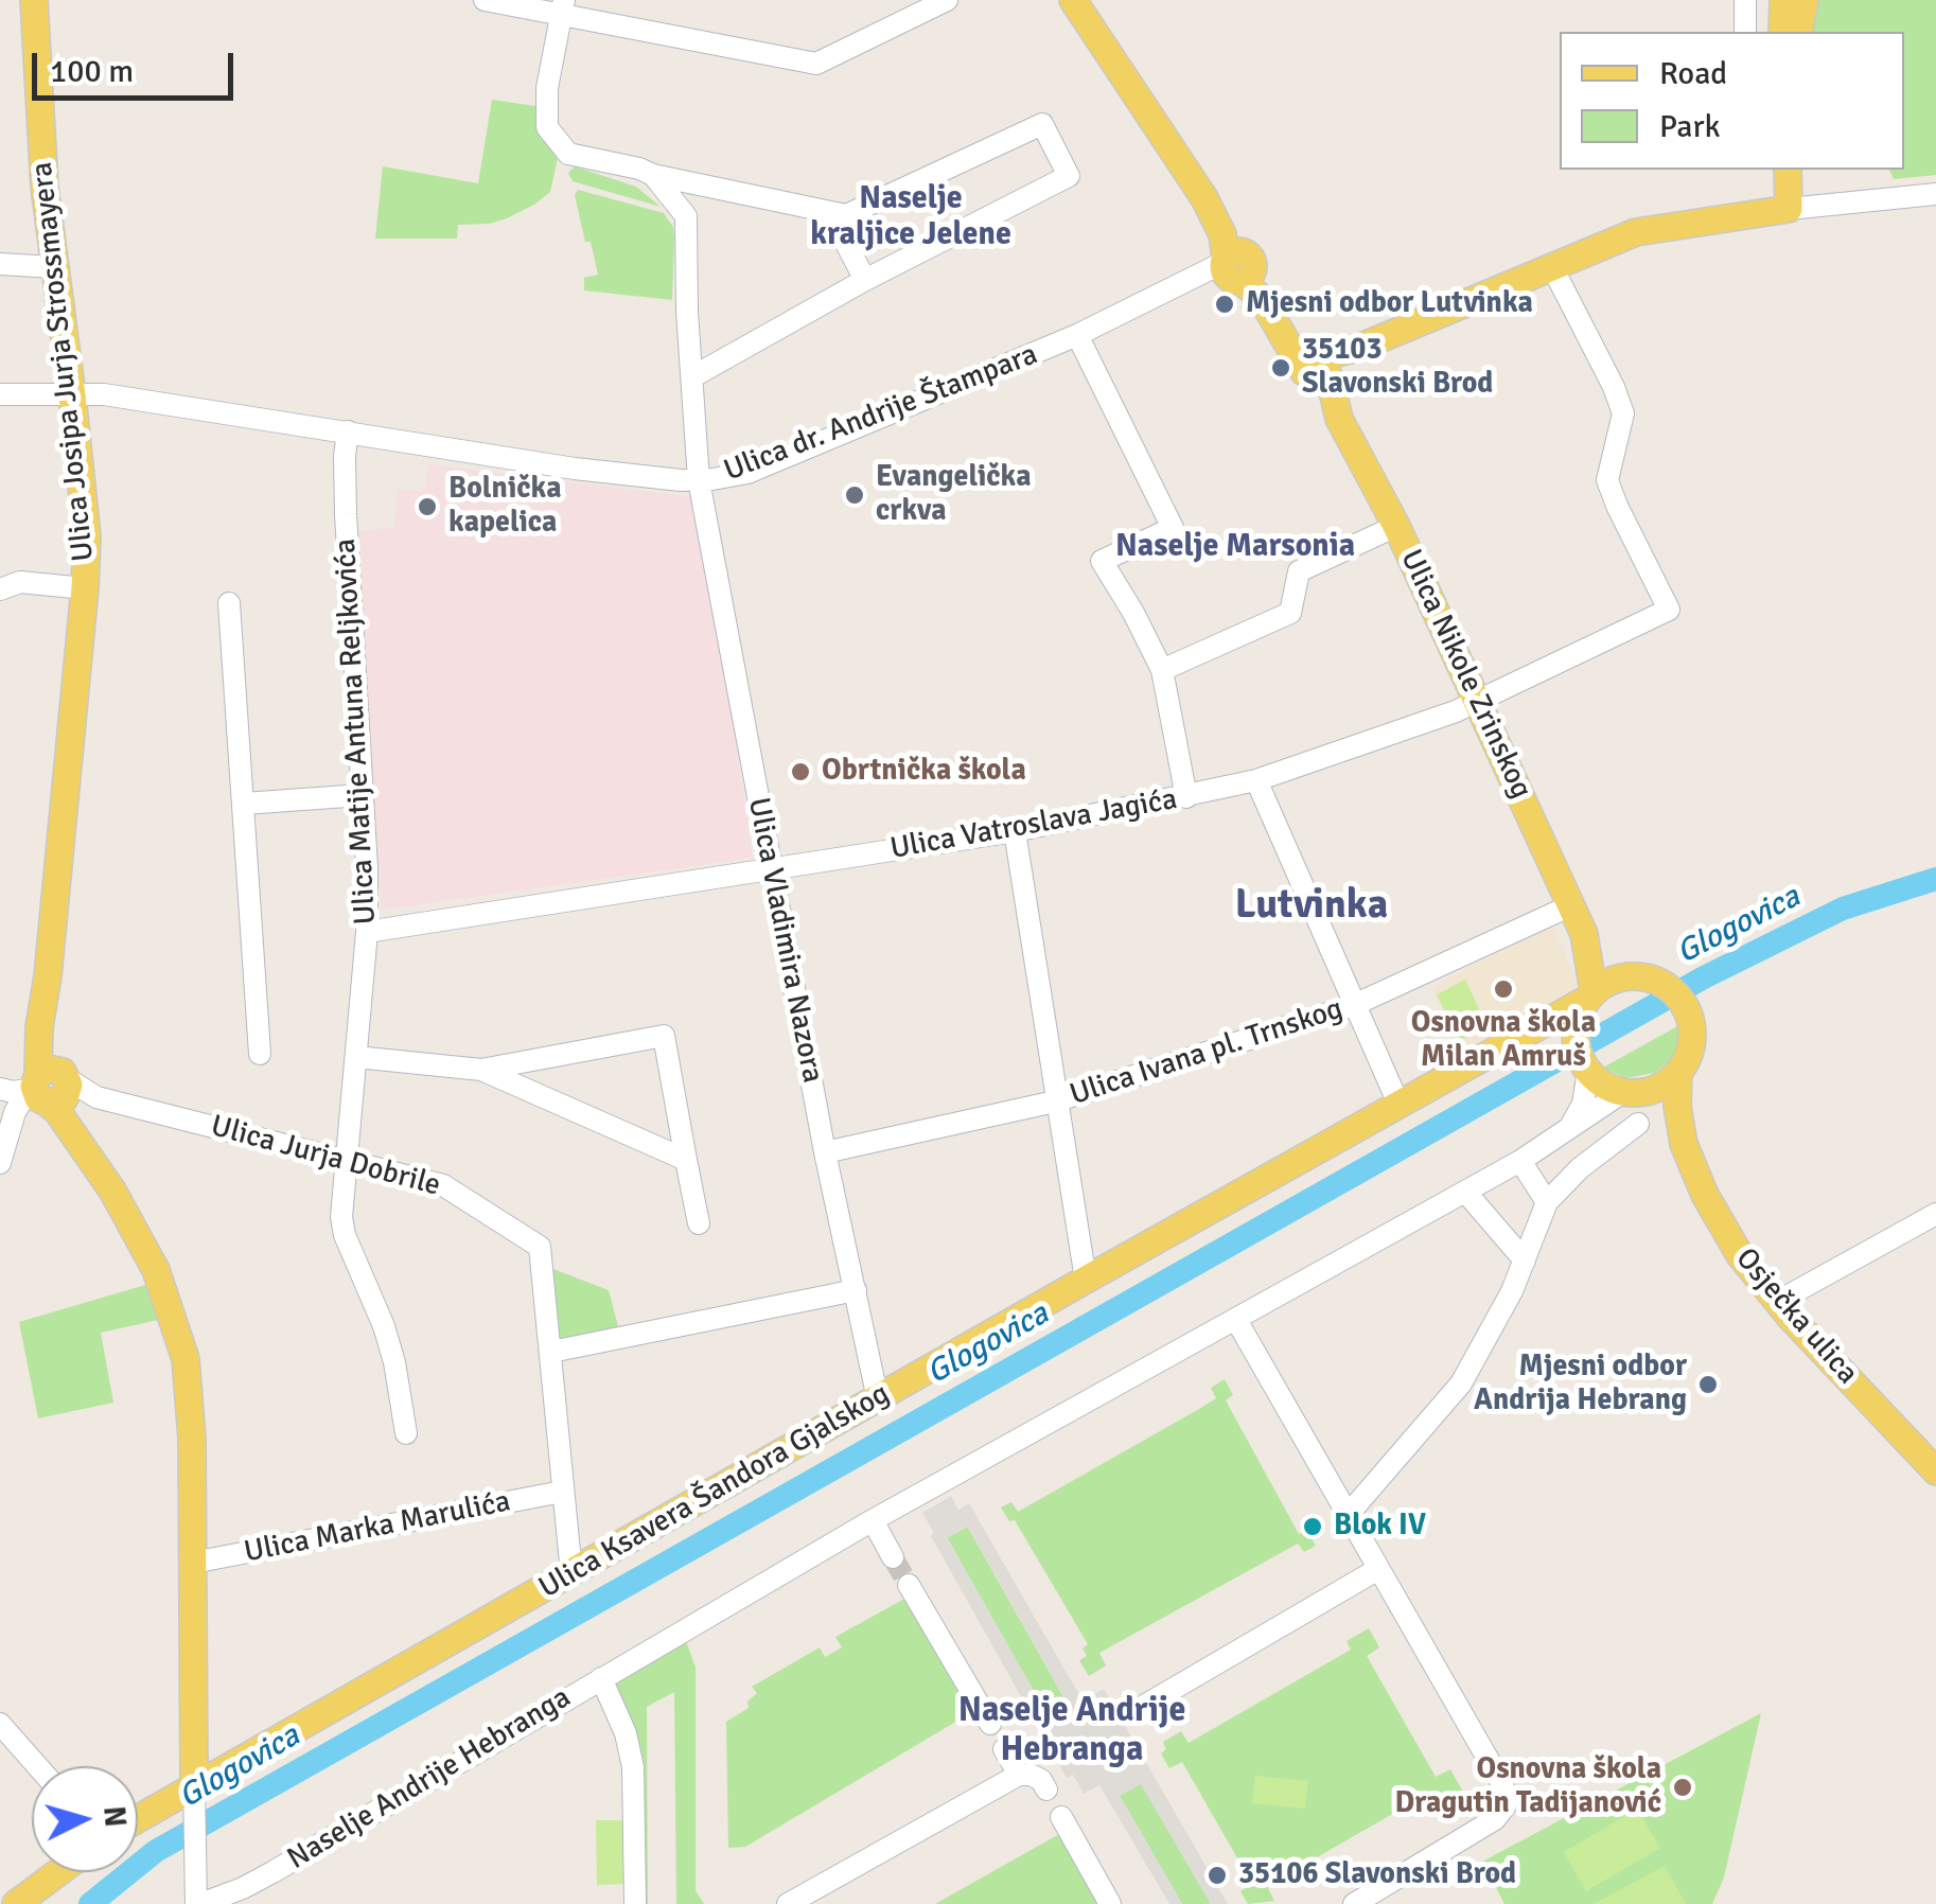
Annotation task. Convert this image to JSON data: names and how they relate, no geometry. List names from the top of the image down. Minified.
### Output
{"streets":{"main road":["Ulica Josipa Jurja Strossmayera","Ulica Nikole Zrinskog","Osječka ulica","Ulica Ksavera Šandora Gjalskog"],"street":["Ulica dr. Andrije Štampara","Ulica Matije Antuna Reljkovića","Ulica Vatroslava Jagića","Ulica Vladimira Nazora","Ulica Ivana pl. Trnskog","Ulica Jurja Dobrile","Ulica Marka Marulića","Naselje Andrije Hebranga"]},"crossings":[["Ulica Josipa Jurja Strossmayera","Ulica dr. Andrije Štampara"],["Ulica Josipa Jurja Strossmayera","Ulica Jurja Dobrile"],["Ulica Josipa Jurja Strossmayera","Ulica Ksavera Šandora Gjalskog"],["Ulica Josipa Jurja Strossmayera","Ulica Marka Marulića"],["Ulica dr. Andrije Štampara","Ulica Nikole Zrinskog"],["Ulica dr. Andrije Štampara","Ulica Matije Antuna Reljkovića"],["Ulica dr. Andrije Štampara","Ulica Vladimira Nazora"],["Ulica Nikole Zrinskog","Ulica Vatroslava Jagića"],["Ulica Nikole Zrinskog","Ulica Ivana pl. Trnskog"],["Ulica Nikole Zrinskog","Osječka ulica"],["Ulica Nikole Zrinskog","Ulica Ksavera Šandora Gjalskog"],["Ulica Nikole Zrinskog","Naselje Andrije Hebranga"],["Ulica Matije Antuna Reljkovića","Ulica Vatroslava Jagića"],["Ulica Matije Antuna Reljkovića","Ulica Jurja Dobrile"],["Ulica Vatroslava Jagića","Ulica Vladimira Nazora"],["Ulica Vladimira Nazora","Ulica Ivana pl. Trnskog"],["Ulica Vladimira Nazora","Ulica Ksavera Šandora Gjalskog"],["Osječka ulica","Ulica Ksavera Šandora Gjalskog"],["Osječka ulica","Naselje Andrije Hebranga"],["Ulica Ksavera Šandora Gjalskog","Naselje Andrije Hebranga"]],"districts":["Naselje kraljice Jelene","Naselje Marsonia","Lutvinka","Naselje Andrije Hebranga"],"water":["Glogovica"],"places":["Mjesni odbor Lutvinka","35103 Slavonski Brod","Evangelička crkva","Bolnička kapelica","Obrtnička škola","Osnovna škola Milan Amruš","Mjesni odbor Andrija Hebrang","Blok IV","Osnovna škola Dragutin Tadijanović","35106 Slavonski Brod"],"legend":["Road","Park"],"scale_bar":"100 m","north":"right"}
